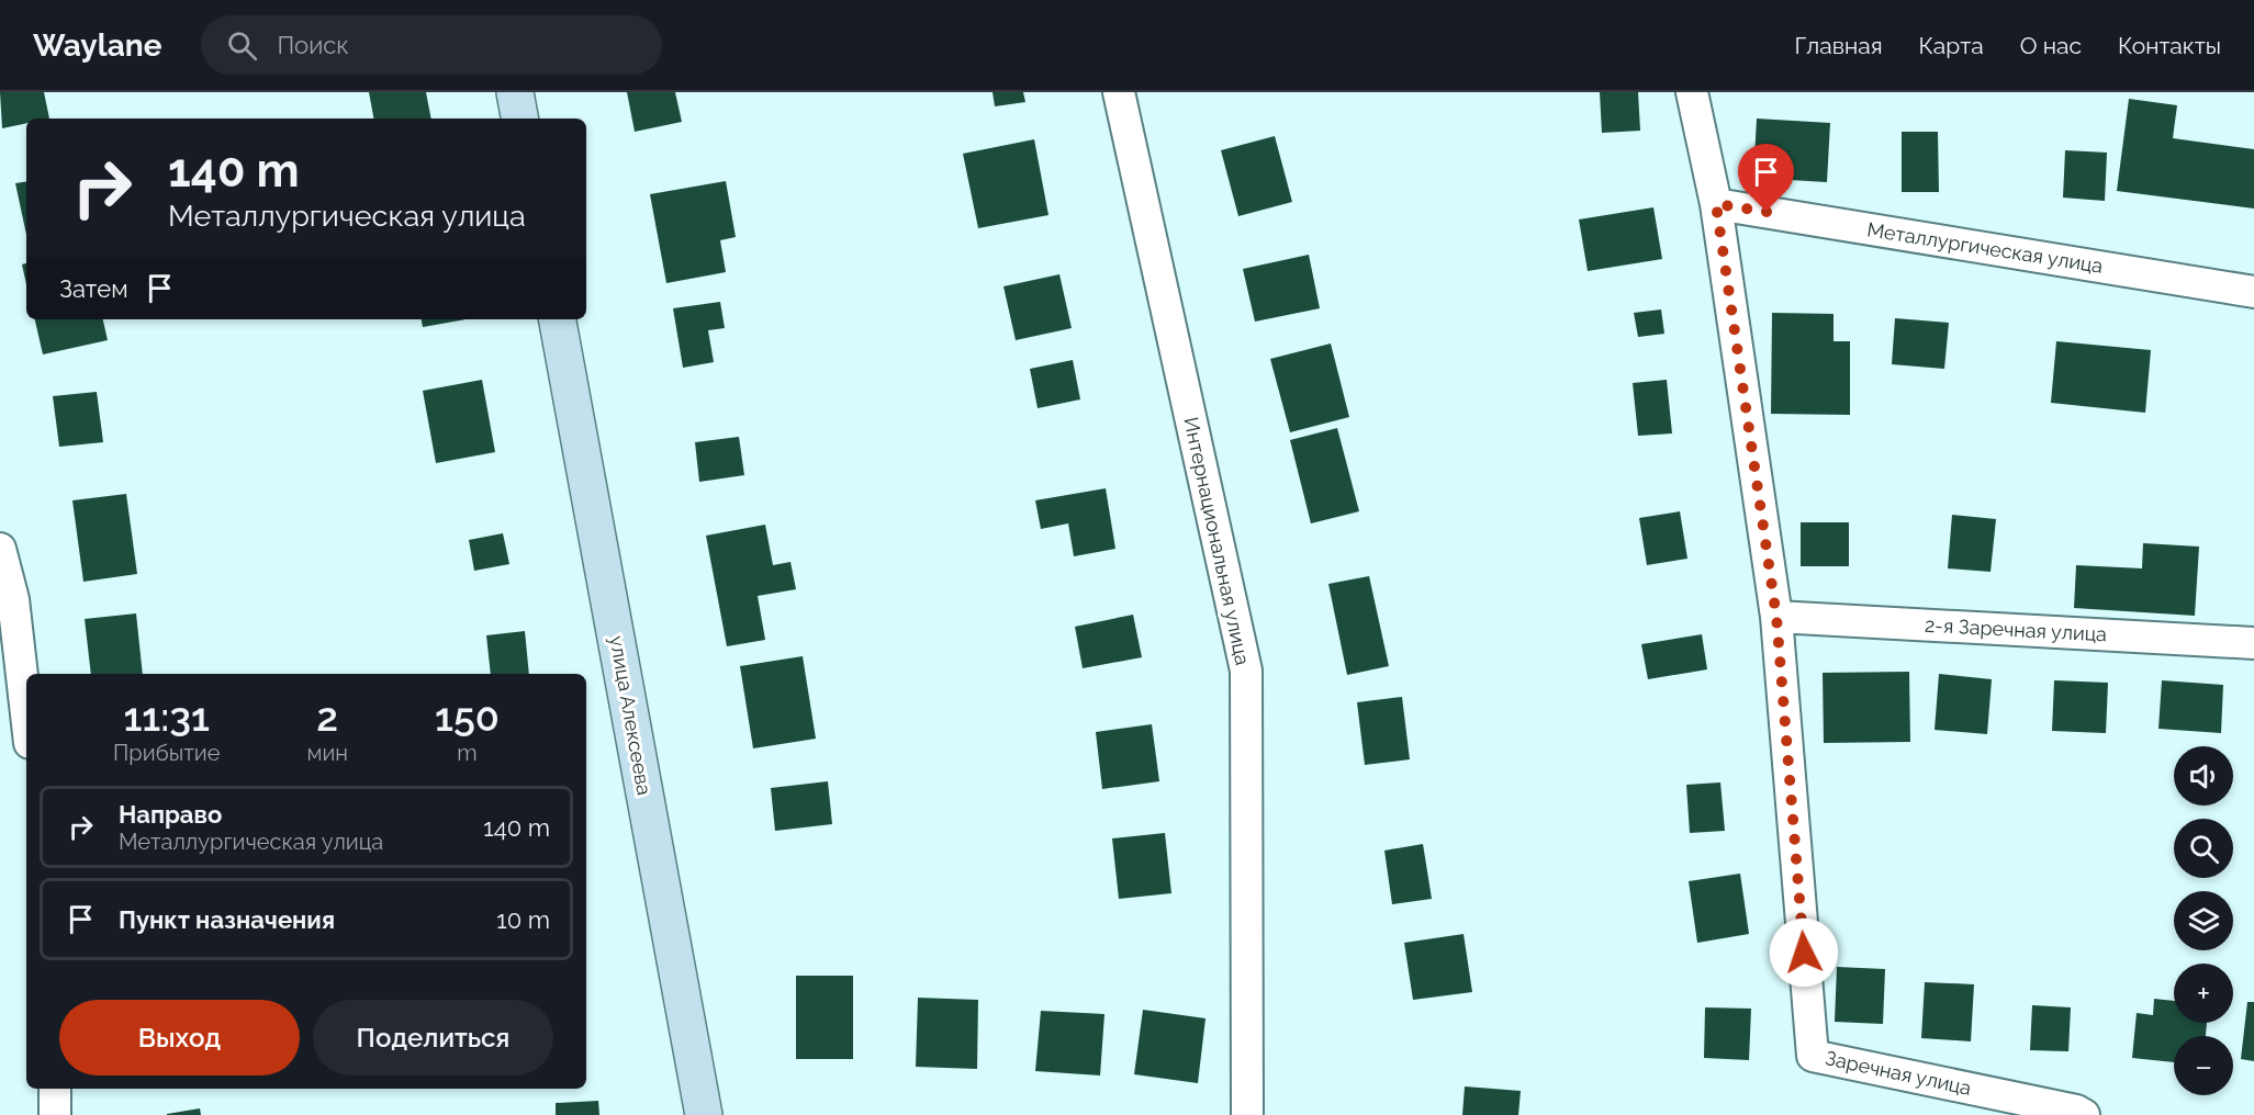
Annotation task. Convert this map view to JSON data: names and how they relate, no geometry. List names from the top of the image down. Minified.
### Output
{"streets":{"main road":["улица Алексеева"],"street":["Металлургическая улица","Интернациональная улица","2-я Заречная улица","Заречная улица"]},"crossings":[["Металлургическая улица","Заречная улица"],["2-я Заречная улица","Заречная улица"]],"page":{"header":"Waylane","search":"Поиск","nav":["Главная","Карта","О нас","Контакты"],"turn":["140 m","Металлургическая улица"],"then":"Затем","eta":["11:31","Прибытие","2","мин","150","m"],"map_buttons":["+","−"],"list":[{"name":"Направо","note":"Металлургическая улица","value":"140 m"},{"name":"Пункт назначения","value":"10 m"}],"buttons":["Выход","Поделиться"]}}
